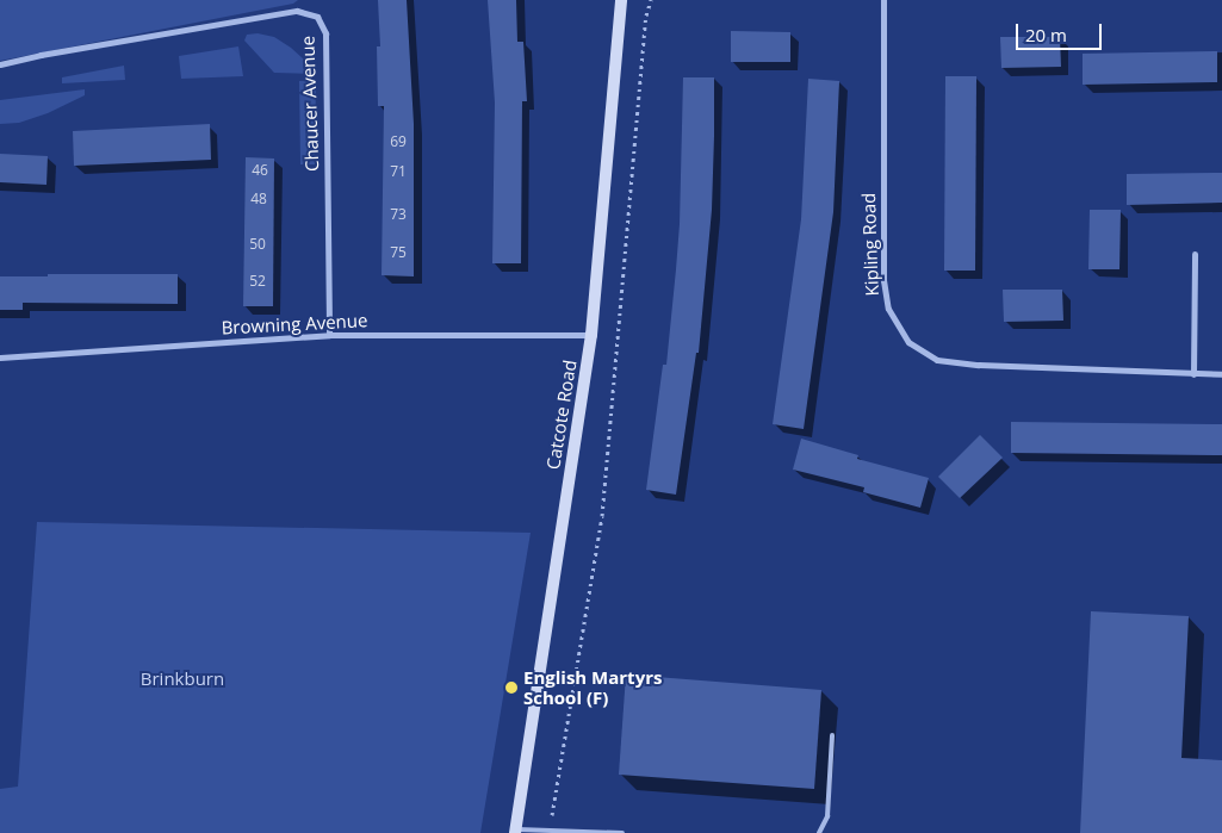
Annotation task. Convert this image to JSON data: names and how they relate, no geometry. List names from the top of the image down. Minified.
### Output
{"streets":{"street":["Chaucer Avenue","Kipling Road","Browning Avenue","Catcote Road"]},"crossings":[["Chaucer Avenue","Browning Avenue"],["Browning Avenue","Catcote Road"]],"parks":["Brinkburn"],"places":["English Martyrs School (F)"],"house_numbers":["69","46","71","48","73","50","75","52"],"scale_bar":"20 m"}
